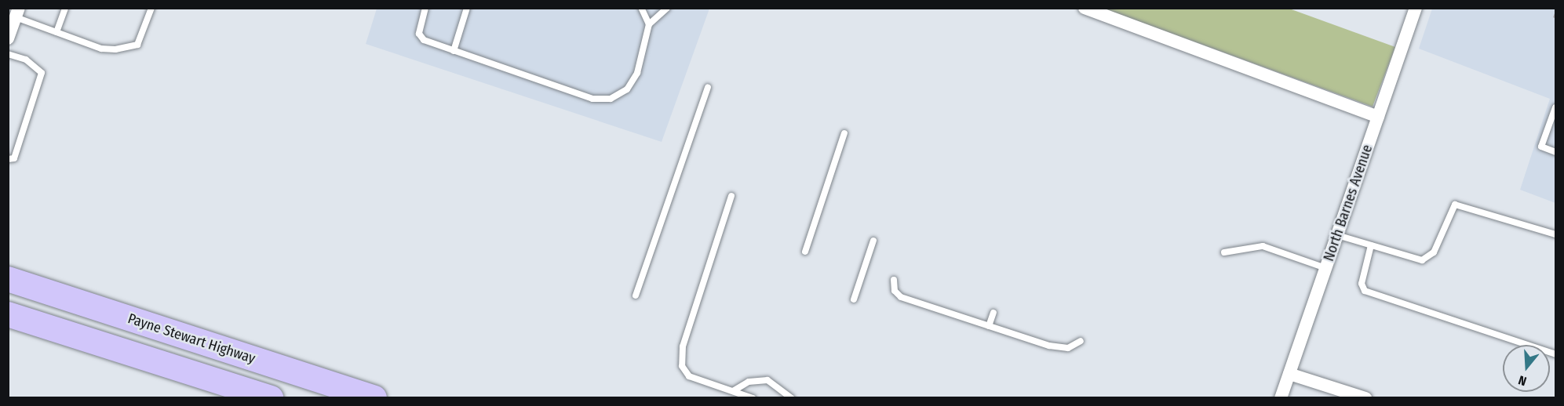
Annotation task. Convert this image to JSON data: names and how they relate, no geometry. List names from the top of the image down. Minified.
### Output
{"streets":{"highway":["Payne Stewart Highway"],"street":["North Barnes Avenue"]},"north":"bottom"}
